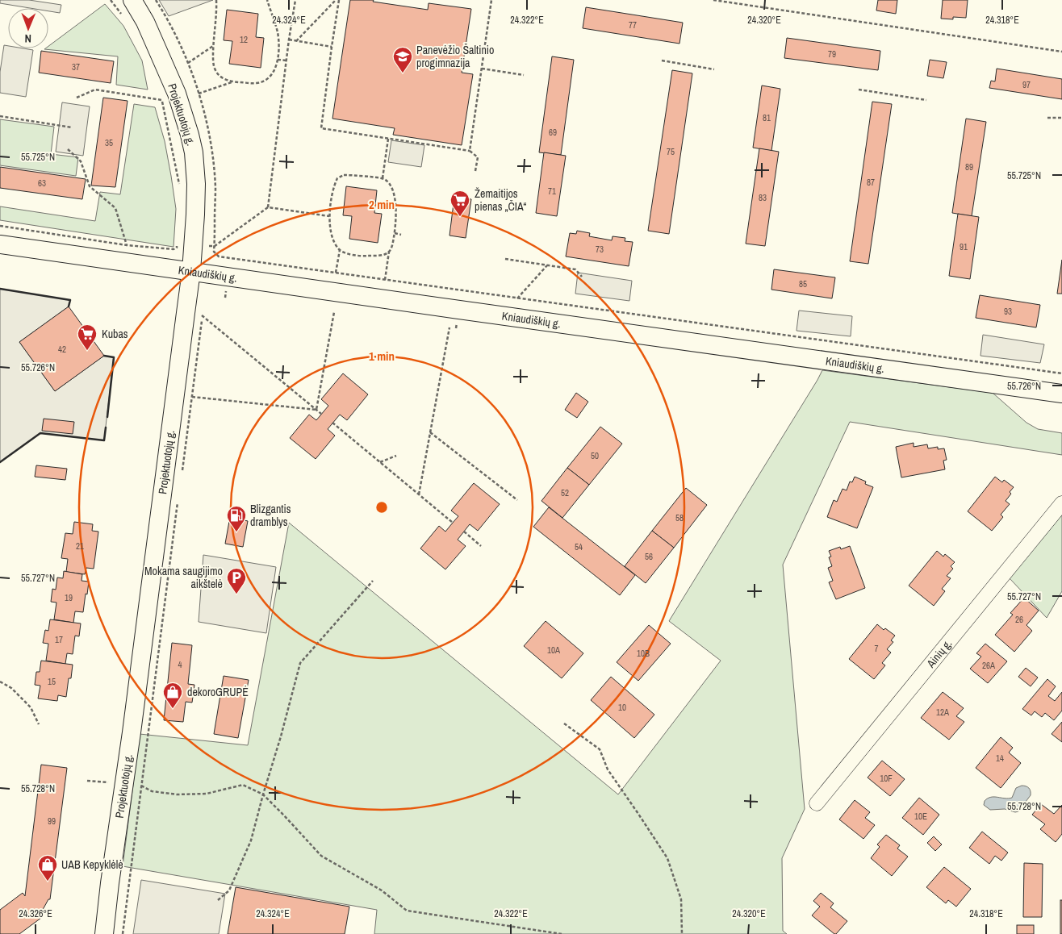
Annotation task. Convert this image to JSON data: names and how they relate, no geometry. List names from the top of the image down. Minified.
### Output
{"streets":{"main road":["Projektuotojų g.","Kniaudiškių g."],"street":["Ainių g."]},"crossings":[["Projektuotojų g.","Kniaudiškių g."]],"places":{"school or university":["Panevėžio Šaltinio progimnazija"],"supermarket":["Žemaitijos pienas „ČIA“","Kubas"],"fuel station":["Blizgantis dramblys"],"parking":["Mokama saugijimo aikštelė"],"shop":["dekoroGRUPĖ","UAB Kepyklėlė"]},"house_numbers":["77","12","79","37","97","81","69","35","75","89","87","63","71","83","91","73","85","93","42","50","52","58","21","54","56","19","26","17","7","10A","10B","4","26A","15","10","12A","14","10F","10E","99"],"north":"bottom","coordinates":["24.324°E","24.322°E","24.320°E","24.318°E","55.725°N","55.726°N","55.727°N","55.728°N","24.326°E"],"rings":["2 min","1 min"]}
